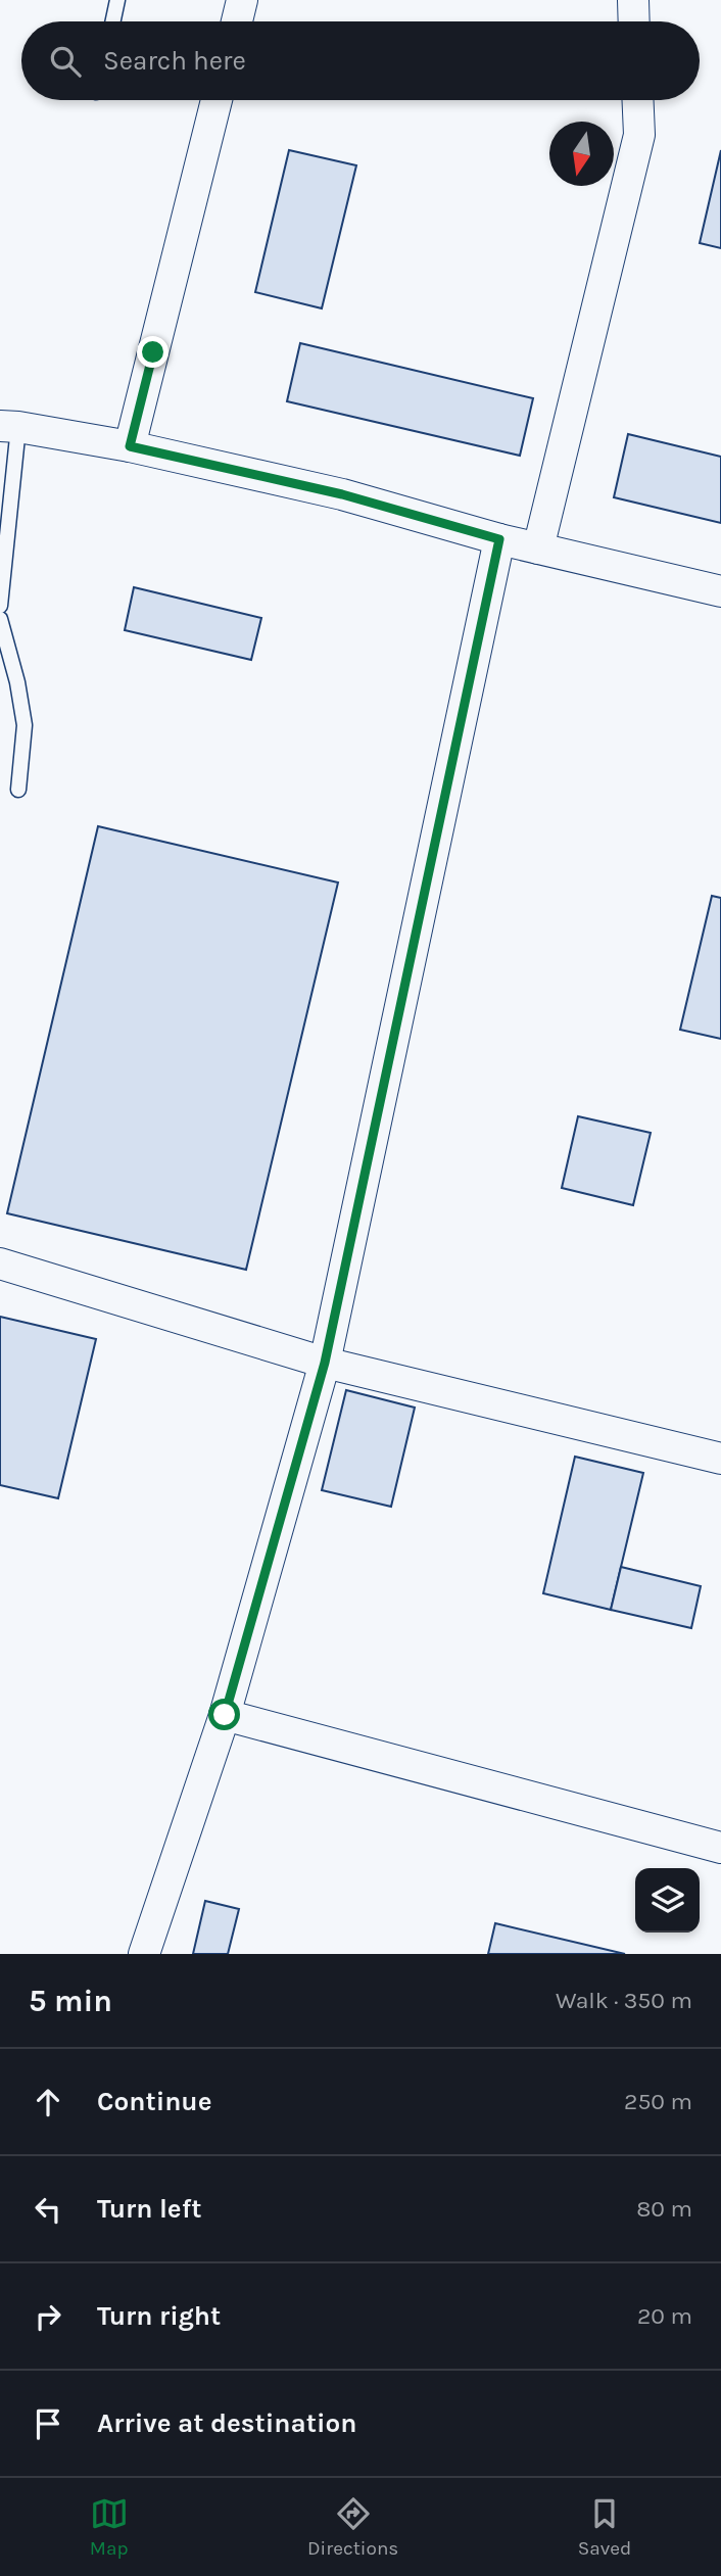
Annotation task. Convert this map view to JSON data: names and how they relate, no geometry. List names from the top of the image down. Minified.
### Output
{"north":"bottom","page":{"search":"Search here","heading":["5 min","Walk · 350 m"],"list":[["Continue","250 m"],["Turn left","80 m"],["Turn right","20 m"],"Arrive at destination"],"nav":["Map","Directions","Saved"]}}
